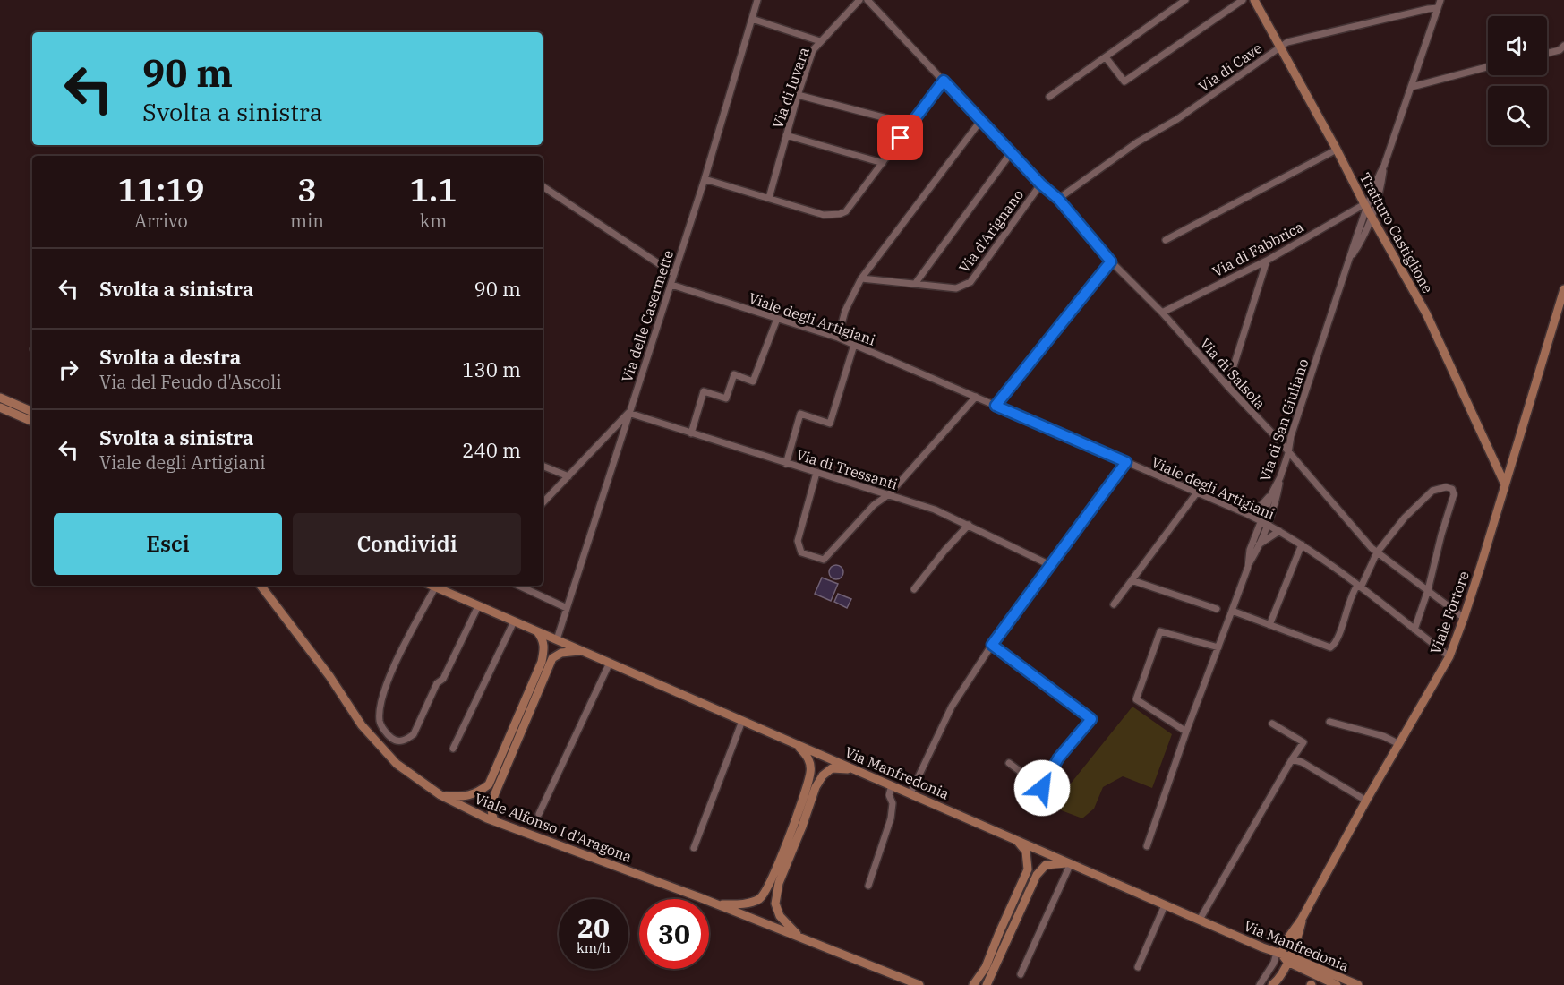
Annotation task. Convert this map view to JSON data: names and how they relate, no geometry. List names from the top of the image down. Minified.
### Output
{"streets":{"main road":["Tratturo Castiglione","Viale Fortore","Via Manfredonia","Viale Alfonso I d'Aragona"],"street":["Via di Cave","Via di Iuvara","Via d'Arignano","Via di Fabbrica","Via delle Casermette","Viale degli Artigiani","Via di Salsola","Via di San Giuliano","Via di Tressanti"]},"crossings":[["Via di Cave","Tratturo Castiglione"],["Via di Cave","Via di Salsola"],["Via di Cave","Via di San Giuliano"],["Via d'Arignano","Via di Salsola"],["Tratturo Castiglione","Via di Fabbrica"],["Tratturo Castiglione","Via di San Giuliano"],["Tratturo Castiglione","Viale Fortore"],["Via di Fabbrica","Via di Salsola"],["Via di Fabbrica","Via di San Giuliano"],["Via delle Casermette","Viale degli Artigiani"],["Via delle Casermette","Via di Tressanti"],["Via delle Casermette","Via Manfredonia"],["Viale degli Artigiani","Via di San Giuliano"],["Viale degli Artigiani","Viale Fortore"],["Via di Salsola","Via di San Giuliano"],["Via di Salsola","Viale Fortore"],["Viale Fortore","Via Manfredonia"]],"page":{"turn":["90 m","Svolta a sinistra"],"eta":["11:19","Arrivo","3","min","1.1","km"],"list":[{"name":"Svolta a sinistra","value":"90 m"},{"name":"Svolta a destra","note":"Via del Feudo d'Ascoli","value":"130 m"},{"name":"Svolta a sinistra","note":"Viale degli Artigiani","value":"240 m"}],"buttons":["Esci","Condividi"],"speed":"20 km/h","limit":"30"}}
